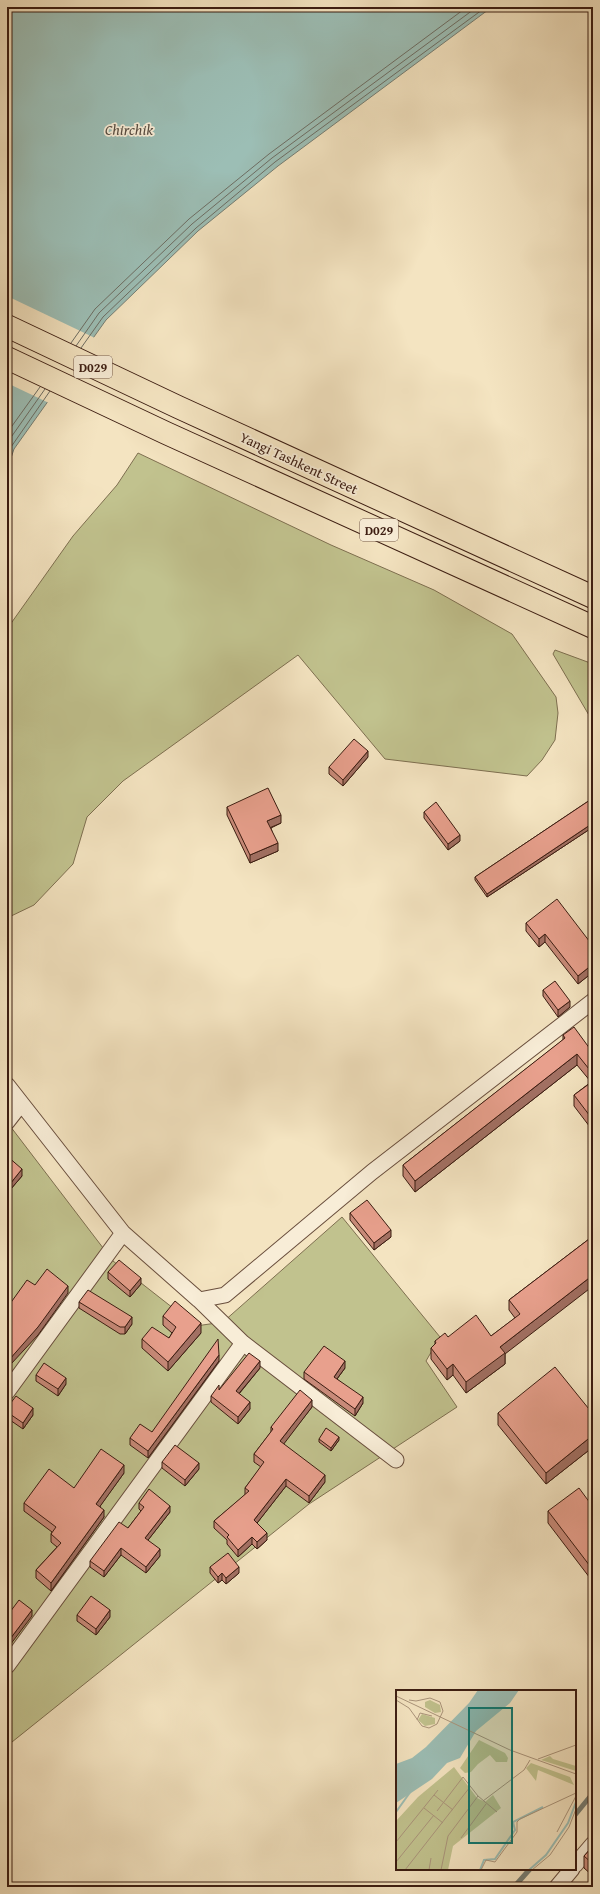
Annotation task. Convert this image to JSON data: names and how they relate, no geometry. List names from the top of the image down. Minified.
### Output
{"streets":{"highway":["D029","Yangi Tashkent Street"]},"water":["Chirchik"]}
